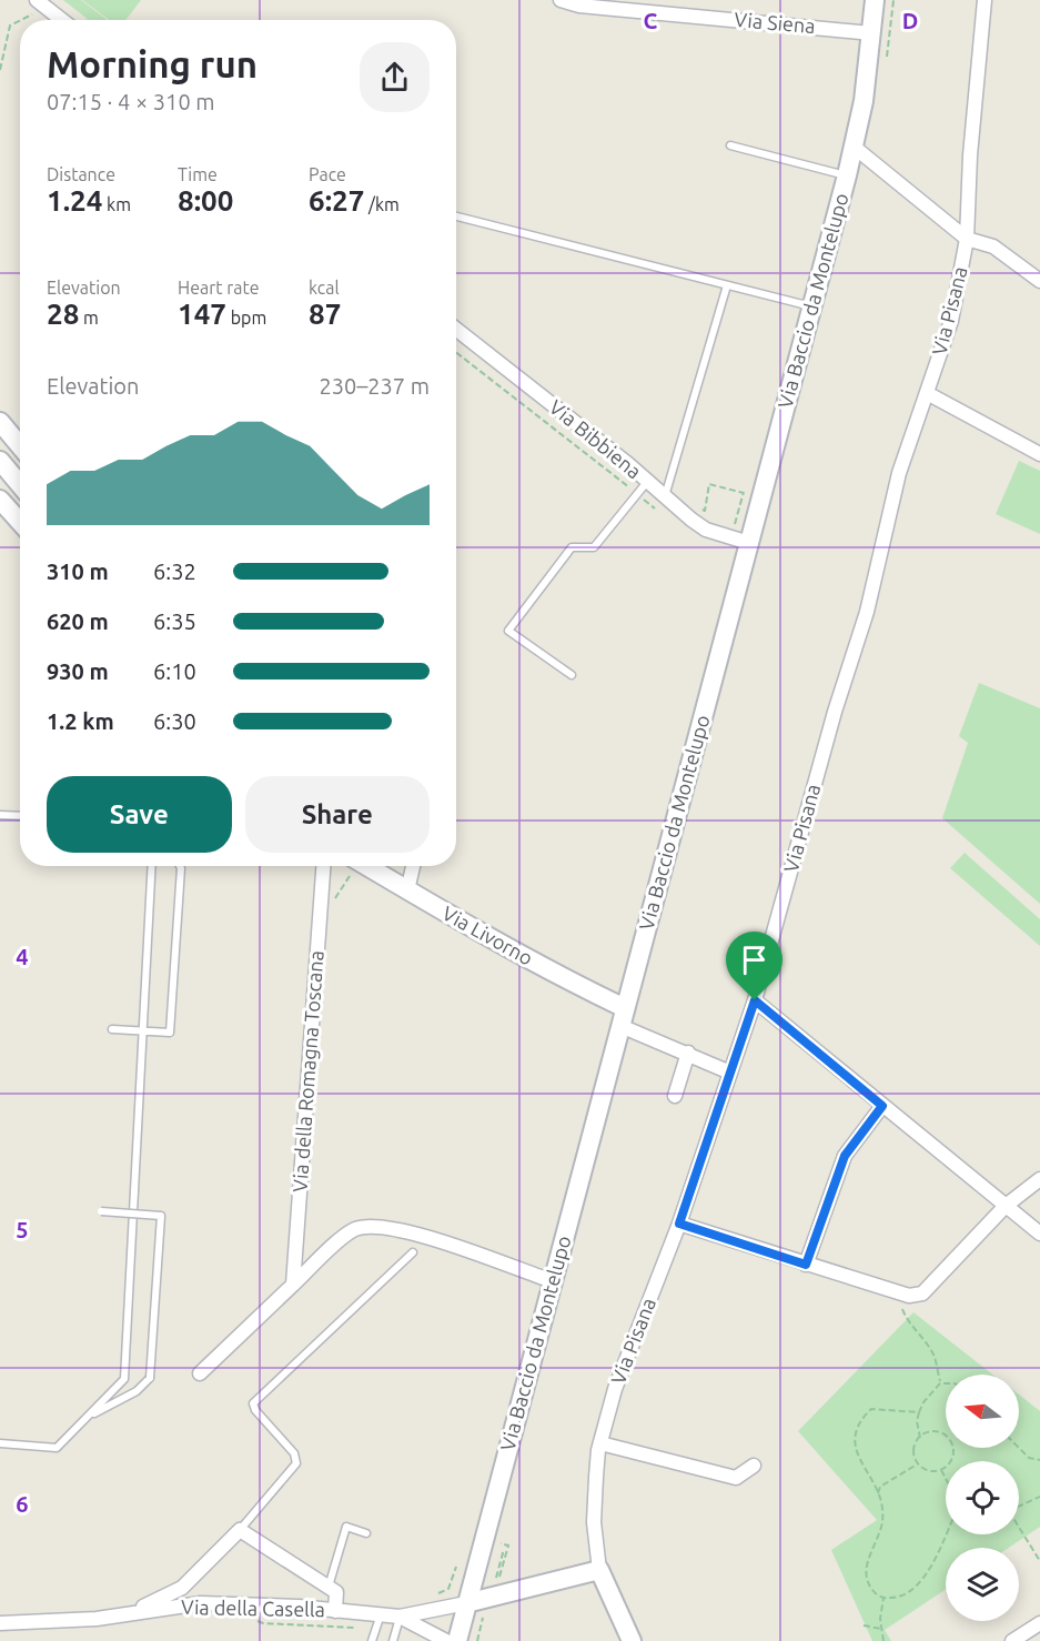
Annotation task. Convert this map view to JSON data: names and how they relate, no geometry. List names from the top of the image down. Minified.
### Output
{"streets":{"street":["Via Siena","Via Baccio da Montelupo","Via Pisana","Via Bibbiena","Via Livorno","Via della Romagna Toscana","Via della Casella"]},"crossings":[["Via Siena","Via Baccio da Montelupo"],["Via Baccio da Montelupo","Via Bibbiena"],["Via Baccio da Montelupo","Via Livorno"],["Via Baccio da Montelupo","Via della Casella"],["Via Pisana","Via della Casella"]],"north":"left","page":{"heading":["Morning run","07:15 · 4 × 310 m"],"stats":[["Distance","1.24 km"],["Time","8:00"],["Pace","6:27 /km"],["Elevation","28 m"],["Heart rate","147 bpm"],["kcal","87"]],"chart":["Elevation","230–237 m"],"list":[{"name":"310 m","note":"6:32"},{"name":"620 m","note":"6:35"},{"name":"930 m","note":"6:10"},{"name":"1.2 km","note":"6:30"}],"buttons":["Save","Share"]},"grid":{"columns":["C","D"],"rows":["4","5","6"]}}
